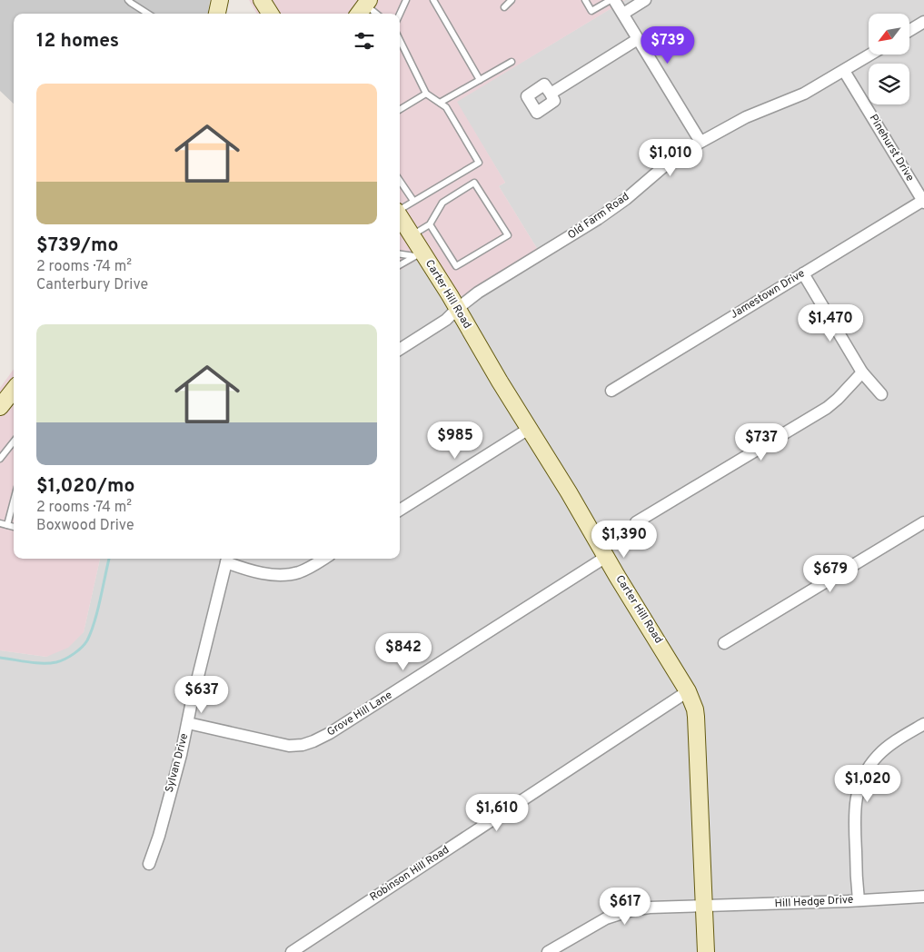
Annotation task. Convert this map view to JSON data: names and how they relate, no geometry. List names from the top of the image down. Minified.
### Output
{"streets":{"main road":["Carter Hill Road"],"street":["Pinehurst Drive","Old Farm Road","Jamestown Drive","Grove Hill Lane","Sylvan Drive","Robinson Hill Road","Hill Hedge Drive"]},"crossings":[["Pinehurst Drive","Old Farm Road"],["Pinehurst Drive","Jamestown Drive"],["Old Farm Road","Carter Hill Road"],["Carter Hill Road","Grove Hill Lane"],["Carter Hill Road","Robinson Hill Road"],["Carter Hill Road","Hill Hedge Drive"],["Grove Hill Lane","Sylvan Drive"]],"north":"bottom left","page":{"heading":"12 homes","price":["$739","$1,010","$1,470","$985","$737","$1,390","$679","$842","$637","$1,020","$1,610","$617"],"list":[{"name":"$739/mo","note":"2 rooms · 74 m² · Canterbury Drive"},{"name":"$1,020/mo","note":"2 rooms · 74 m² · Boxwood Drive"}]}}
